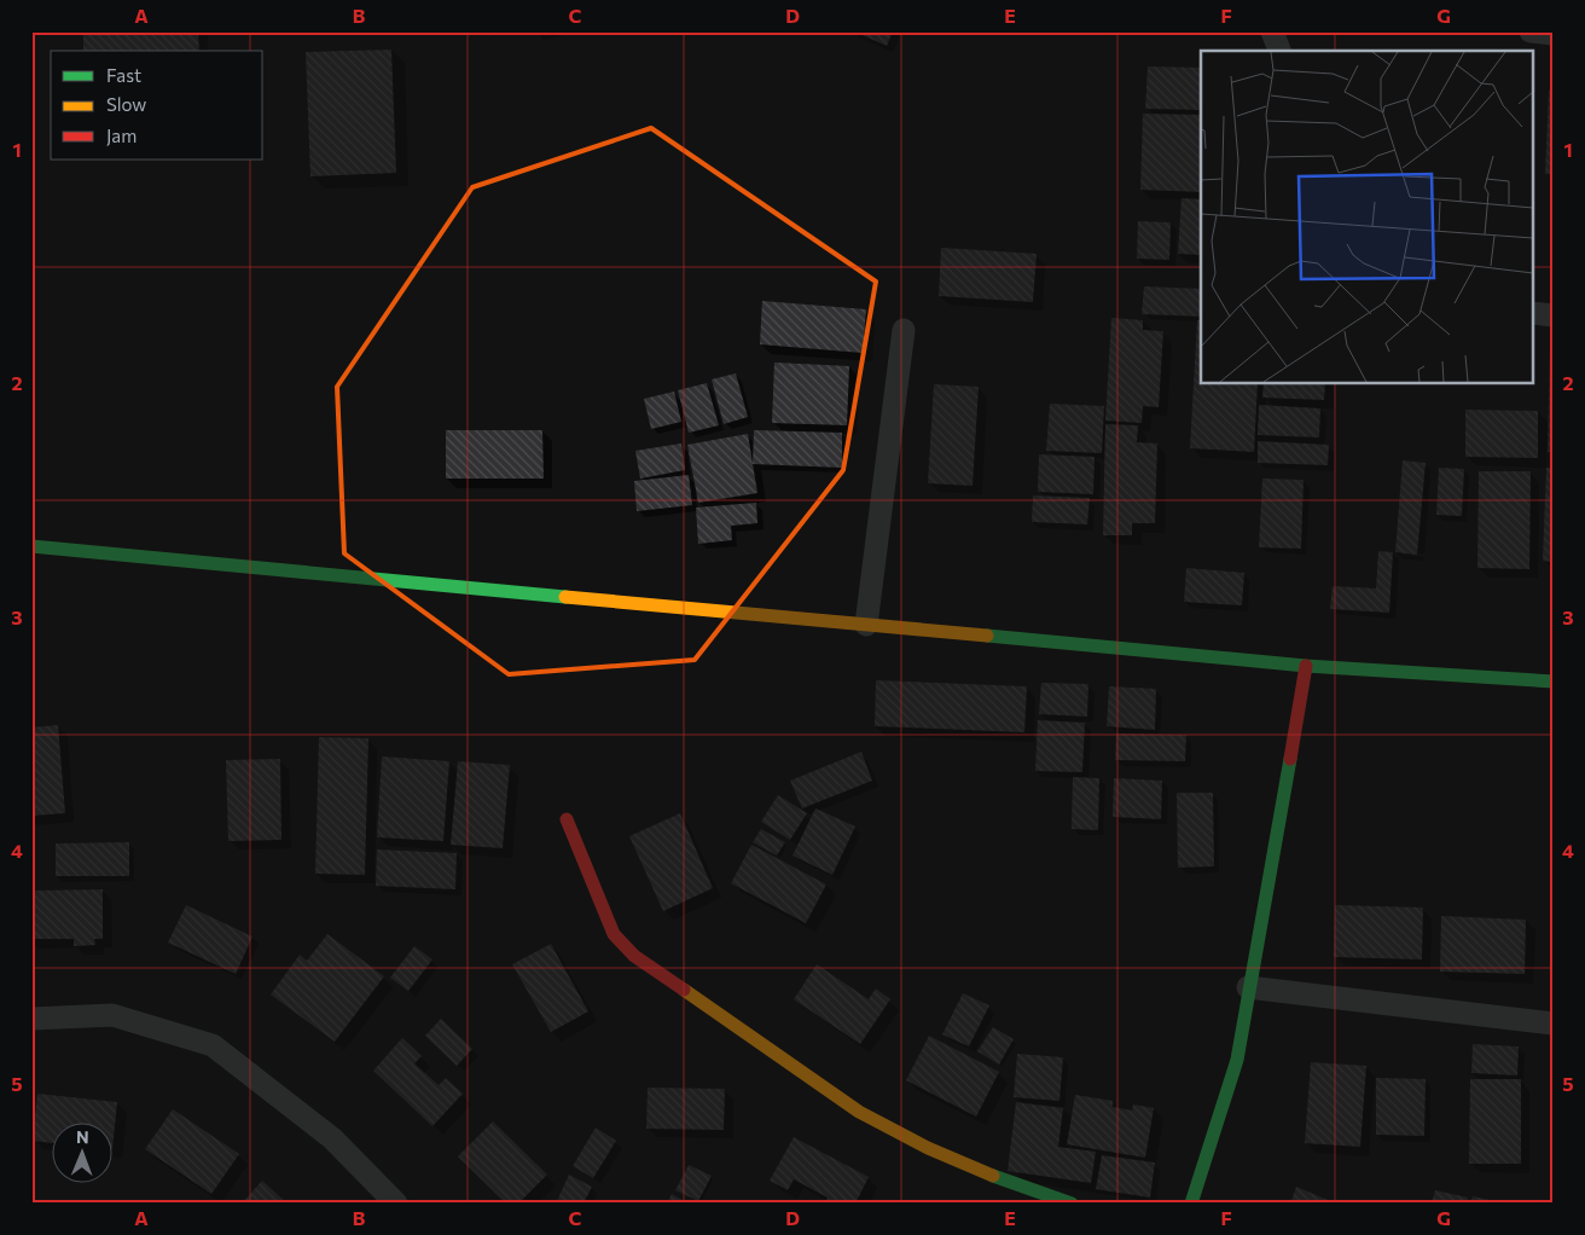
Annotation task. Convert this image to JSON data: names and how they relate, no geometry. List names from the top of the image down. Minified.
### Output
{"legend":["Fast","Slow","Jam"],"north":"top","grid":{"columns":["A","B","C","D","E","F","G"],"rows":["1","2","3","4","5"]}}
